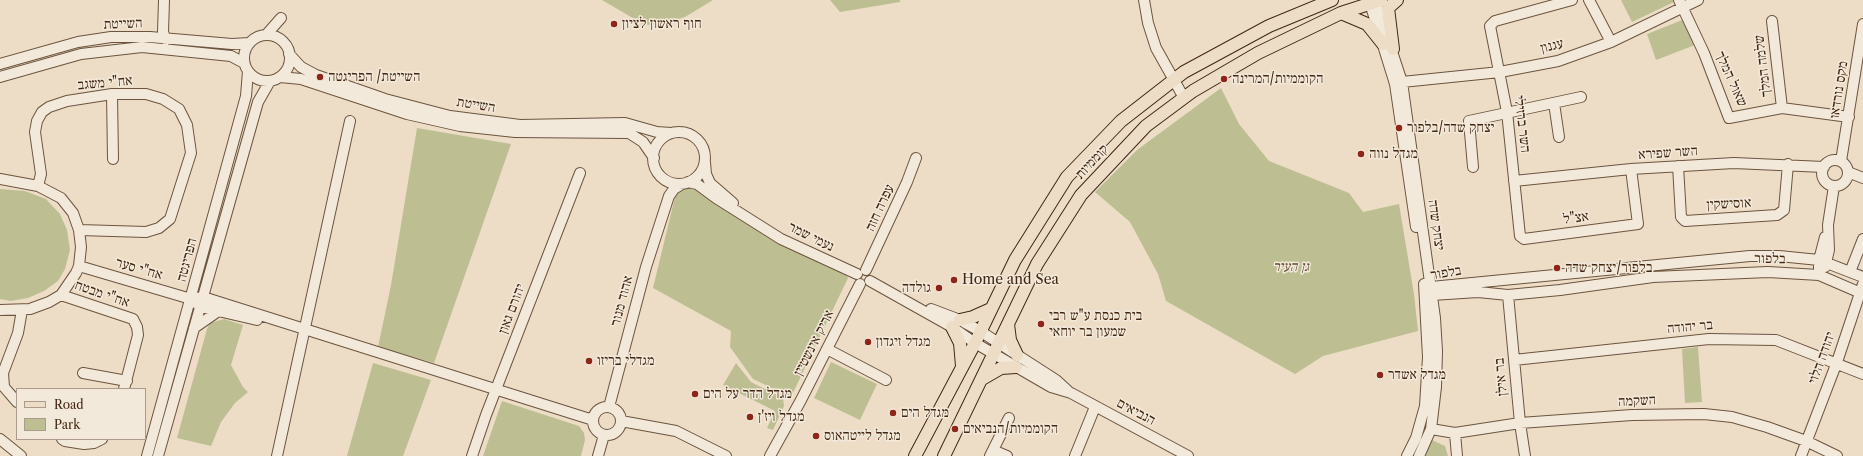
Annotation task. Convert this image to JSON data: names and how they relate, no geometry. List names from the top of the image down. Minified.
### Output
{"streets":{"main road":["קוממיות"],"street":["השייטת","עגנון","שלמה המלך","שאול המלך","אח\"י משגב","מקס נורדאו","השר ברזילי","השר שפירא","אוסישקין","עפרה חזה","אצ\"ל","יצחק שדה","נעמי שמר","בלפור","הפריגטה","אח\"י סער","אח\"י מבטח","אהוד מנור","יהורם גאון","בר יהודה","אריק אינשטיין","יהודה הלוי","בר אילן","השקמה","הנביאים"]},"crossings":[["השייטת","נעמי שמר"],["השייטת","הפריגטה"],["השייטת","אהוד מנור"],["עגנון","שאול המלך"],["עגנון","השר ברזילי"],["עגנון","יצחק שדה"],["שלמה המלך","שאול המלך"],["מקס נורדאו","השר שפירא"],["השר ברזילי","השר שפירא"],["השר ברזילי","אצ\"ל"],["השר שפירא","אוסישקין"],["השר שפירא","אצ\"ל"],["קוממיות","יצחק שדה"],["קוממיות","הנביאים"],["עפרה חזה","נעמי שמר"],["עפרה חזה","אריק אינשטיין"],["יצחק שדה","בלפור"],["יצחק שדה","השקמה"],["נעמי שמר","אהוד מנור"],["נעמי שמר","אריק אינשטיין"],["בלפור","יהודה הלוי"],["בלפור","בר אילן"],["הפריגטה","אח\"י סער"],["בר יהודה","יהודה הלוי"],["בר יהודה","בר אילן"],["יהודה הלוי","השקמה"],["בר אילן","השקמה"]],"parks":["גן העיר"],"places":["חוף ראשון לציון","השייטת/ הפריגטה","הקוממיות/המרינה","יצחק שדה/בלפור","מגדל נווה","בלפור/יצחק שדה","Home and Sea","גולדה","בית כנסת ע\"ש רבי שמעון בר יוחאי","מגדל זיגדון","מגדלי בריזו","מגדל אשדר","מגדל הדר על הים","מגדל הים","מגדל ויז'ן","הקוממיות/הנביאים","מגדל לייטהאוס"],"legend":["Road","Park"]}
